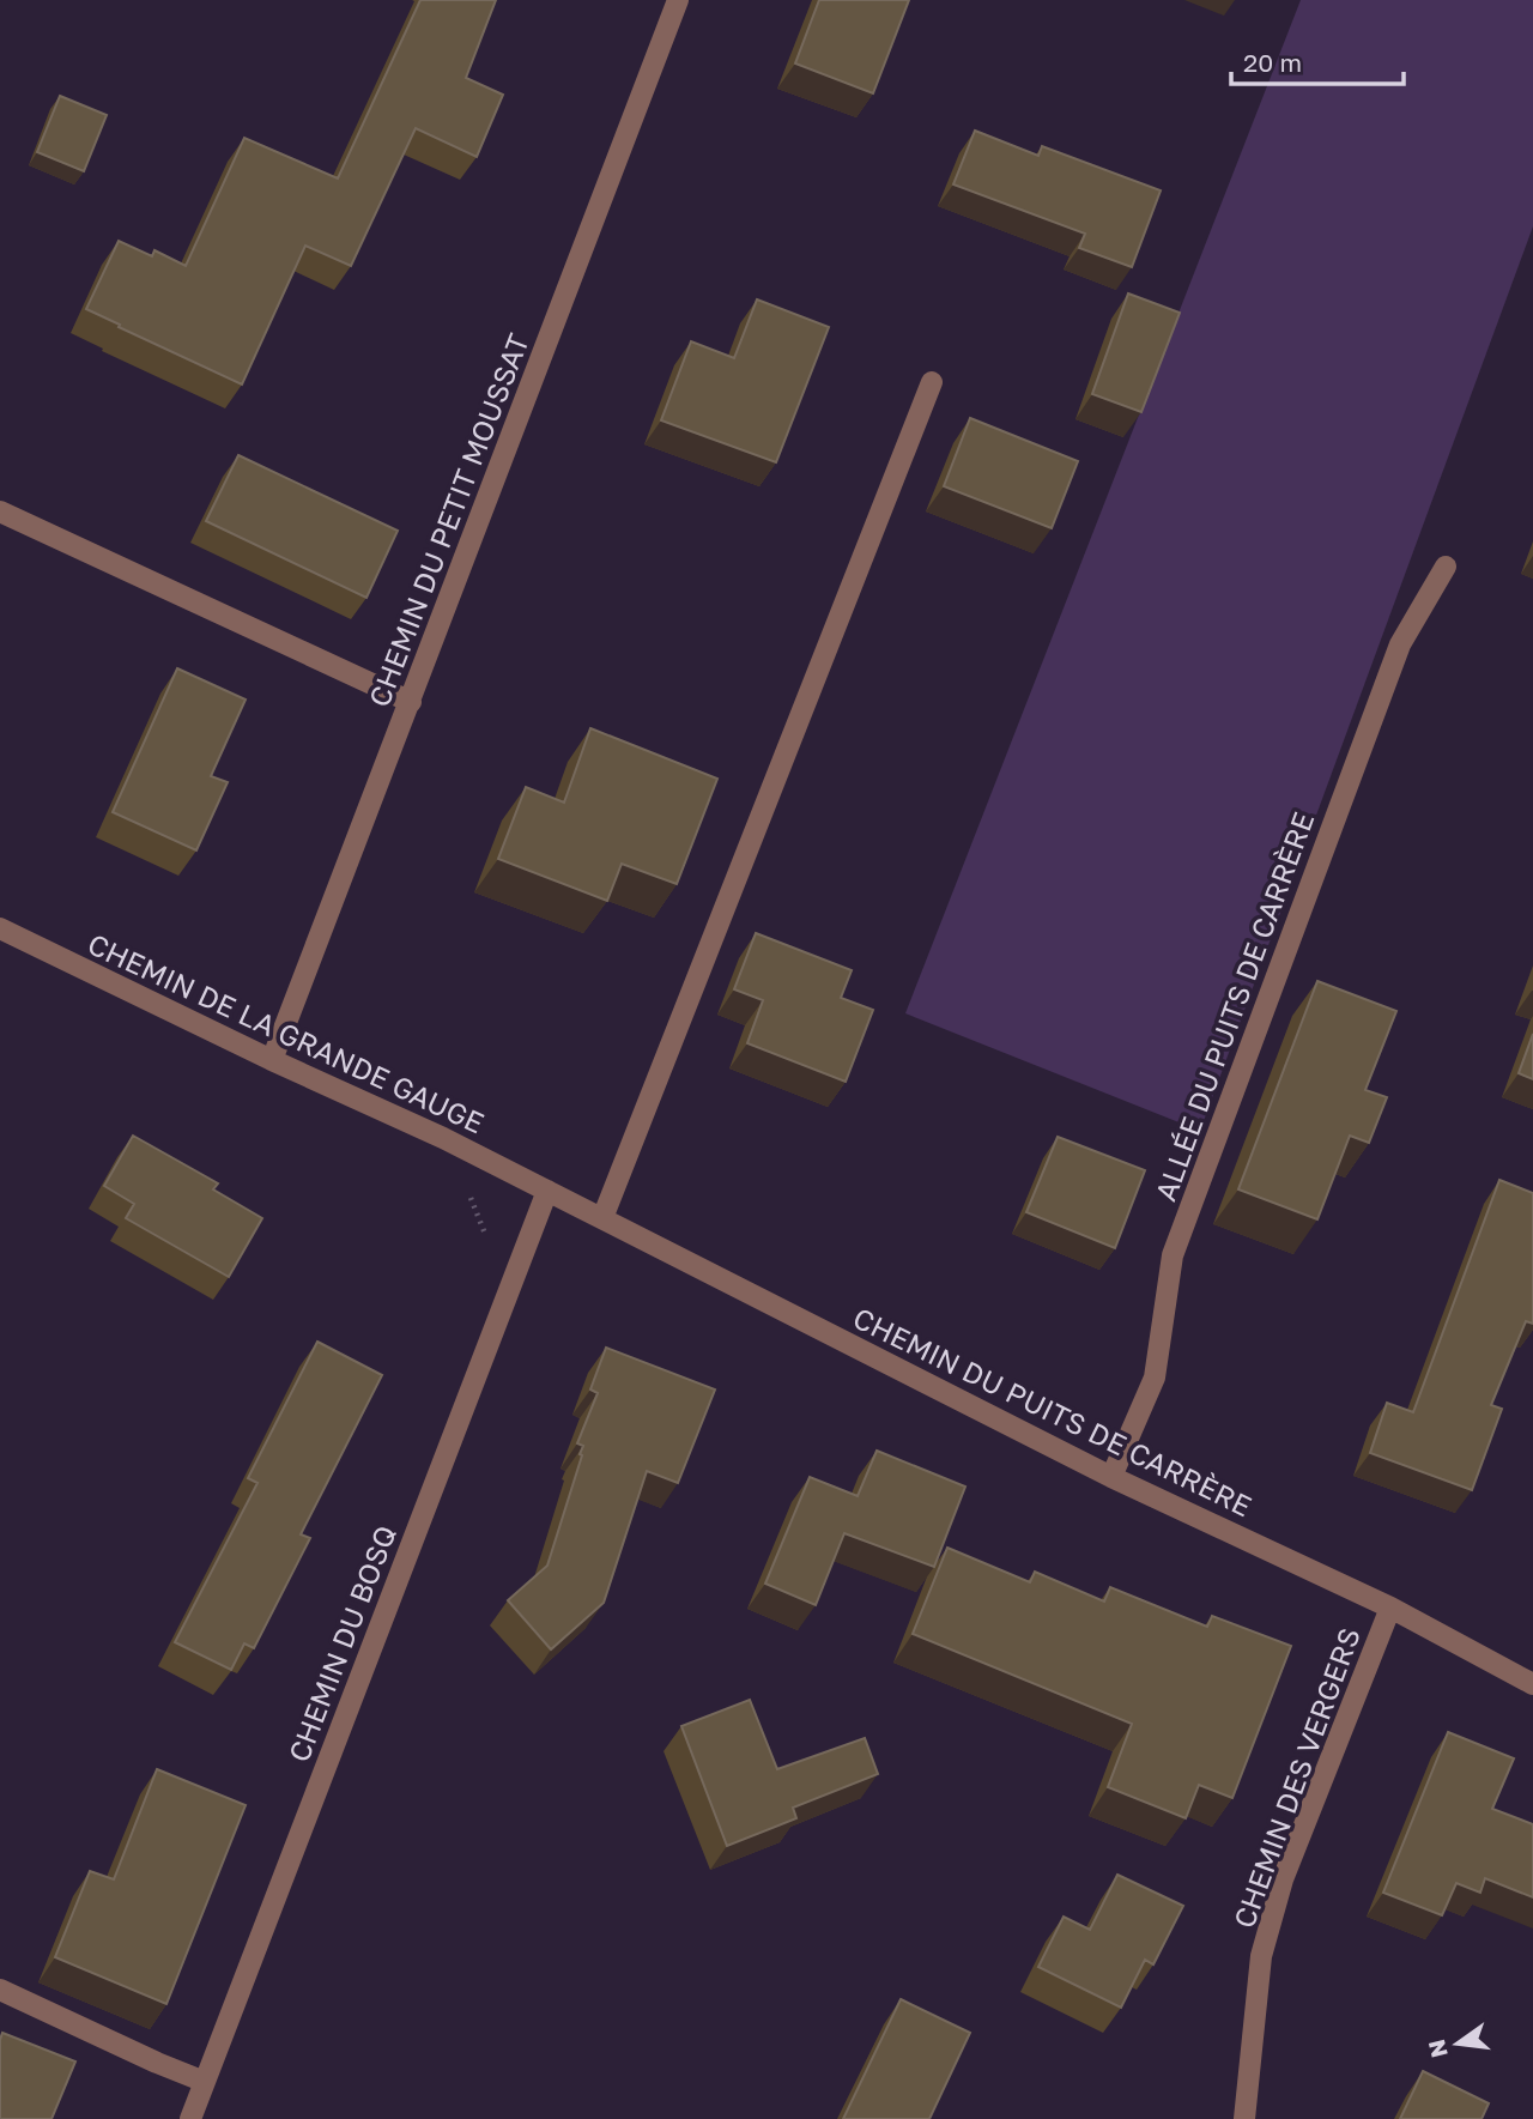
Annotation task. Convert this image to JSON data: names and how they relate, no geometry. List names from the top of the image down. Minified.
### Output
{"streets":{"street":["CHEMIN DU PETIT MOUSSAT","ALLÉE DU PUITS DE CARRÈRE","CHEMIN DE LA GRANDE GAUGE","CHEMIN DU PUITS DE CARRÈRE","CHEMIN DU BOSQ","CHEMIN DES VERGERS"]},"crossings":[["CHEMIN DU PETIT MOUSSAT","CHEMIN DE LA GRANDE GAUGE"],["ALLÉE DU PUITS DE CARRÈRE","CHEMIN DU PUITS DE CARRÈRE"],["CHEMIN DE LA GRANDE GAUGE","CHEMIN DU PUITS DE CARRÈRE"],["CHEMIN DE LA GRANDE GAUGE","CHEMIN DU BOSQ"],["CHEMIN DU PUITS DE CARRÈRE","CHEMIN DU BOSQ"],["CHEMIN DU PUITS DE CARRÈRE","CHEMIN DES VERGERS"]],"scale_bar":"20 m","north":"left"}
